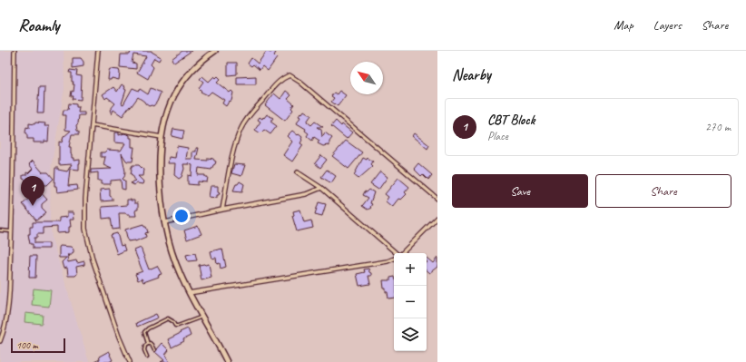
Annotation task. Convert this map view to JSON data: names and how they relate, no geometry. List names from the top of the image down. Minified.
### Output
{"scale_bar":"100 m","north":"top left","page":{"header":"Roamly","nav":["Map","Layers","Share"],"heading":"Nearby","list":[{"mark":"1","name":"CBT Block","note":"Place","value":"270 m"}],"buttons":["Save","Share"],"pins":"1","map_buttons":["+","−"],"scale":"100 m"}}
